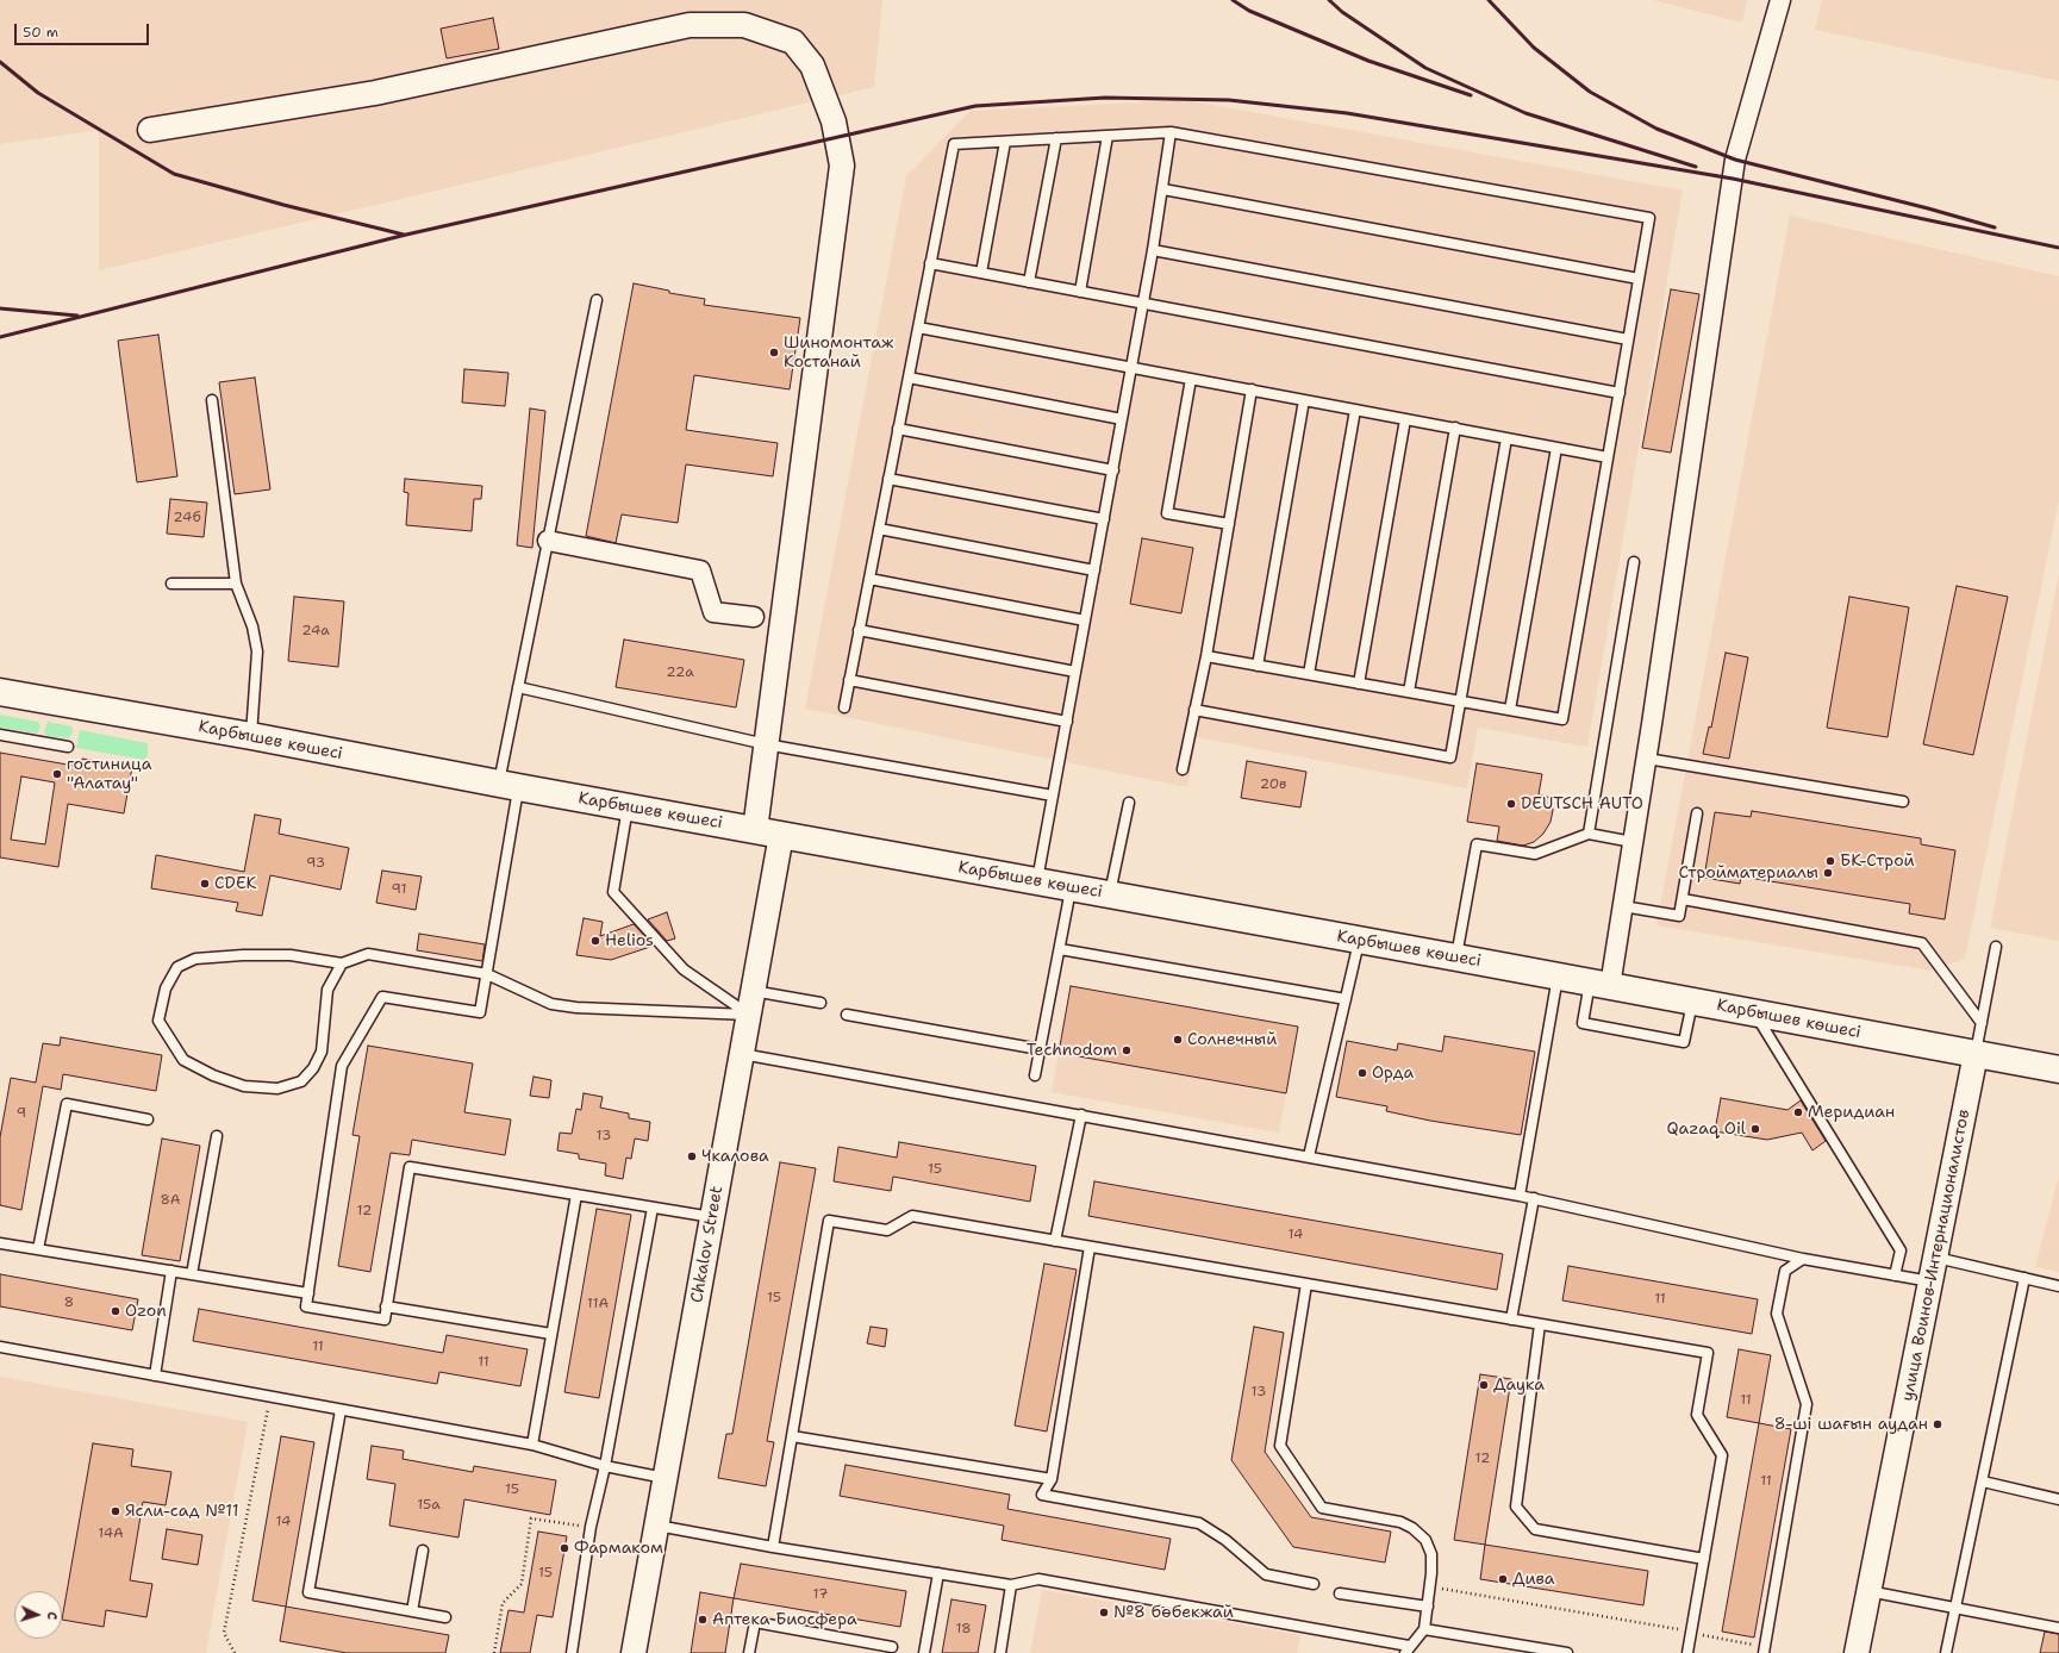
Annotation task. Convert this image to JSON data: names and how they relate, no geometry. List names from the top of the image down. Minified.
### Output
{"streets":{"main road":["Карбышев көшесі"],"street":["Chkalov Street","улица Воинов-Интернационалистов"]},"crossings":[["Карбышев көшесі","Chkalov Street"],["Карбышев көшесі","улица Воинов-Интернационалистов"]],"places":["Шиномонтаж Костанай","гостиница \"Алатау\"","DEUTSCH AUTO","БК-Строй","Стройматериалы","CDEK","Helios","Солнечный","Technodom","Орда","Меридиан","Qazaq Oil","Чкалова","Ozon","Даука","8-ші шағын аудан","Ясли-сад №11","Фармаком","Дива","№8 бөбекжай","Аптека Биосфера"],"house_numbers":["24б","24а","22а","20в","93","91","9","13","15","8А","12","14","15","11","8","11А","11","11","13","11","12","11","15","15а","14","14А","15","17","18"],"scale_bar":"50 m","north":"right"}
